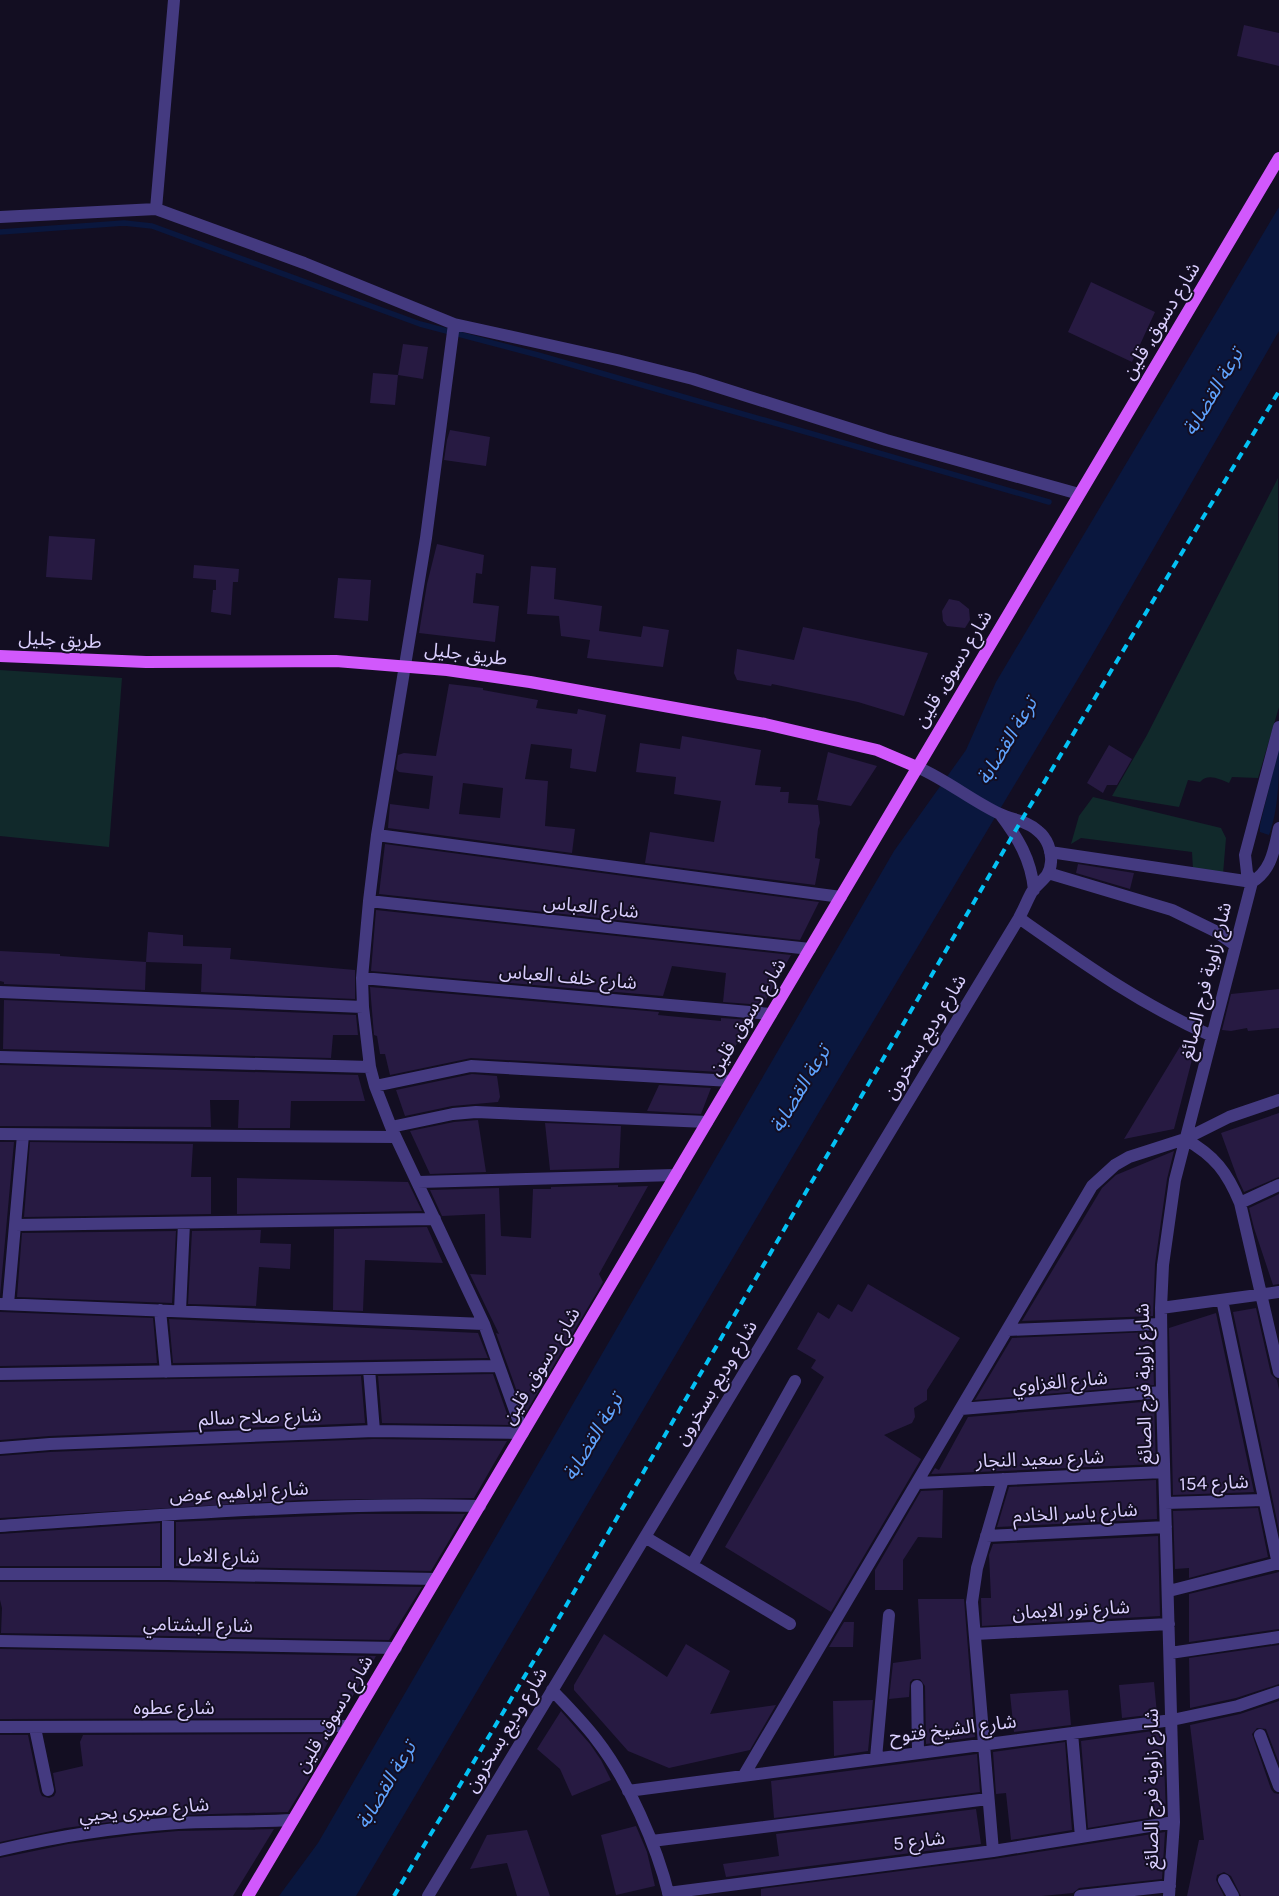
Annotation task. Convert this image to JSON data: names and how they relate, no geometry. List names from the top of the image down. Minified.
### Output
{"streets":{"main road":["شارع دسوق, قلين","طريق جليل"],"street":["شارع العباس","شارع خلف العباس","شارع زاوية فرج الصائغ","شارع وديع بسخرون","شارع الغزاوي","شارع صلاح سالم","شارع سعيد النجار","شارع 154","شارع ابراهيم عوض","شارع ياسر الخادم","شارع الامل","شارع نور الايمان","شارع البشتامي","شارع عطوه","شارع الشيخ فتوح","شارع صبرى يحيي","شارع 5"]},"crossings":[["شارع دسوق, قلين","طريق جليل"],["شارع دسوق, قلين","شارع العباس"],["شارع دسوق, قلين","شارع خلف العباس"],["شارع دسوق, قلين","شارع صلاح سالم"],["شارع دسوق, قلين","شارع ابراهيم عوض"],["شارع دسوق, قلين","شارع الامل"],["شارع دسوق, قلين","شارع البشتامي"],["شارع دسوق, قلين","شارع عطوه"],["شارع دسوق, قلين","شارع صبرى يحيي"],["شارع زاوية فرج الصائغ","شارع الغزاوي"],["شارع زاوية فرج الصائغ","شارع سعيد النجار"],["شارع زاوية فرج الصائغ","شارع 154"],["شارع زاوية فرج الصائغ","شارع ياسر الخادم"],["شارع زاوية فرج الصائغ","شارع نور الايمان"],["شارع زاوية فرج الصائغ","شارع الشيخ فتوح"],["شارع زاوية فرج الصائغ","شارع 5"]],"water":["ترعة القضابة"]}
